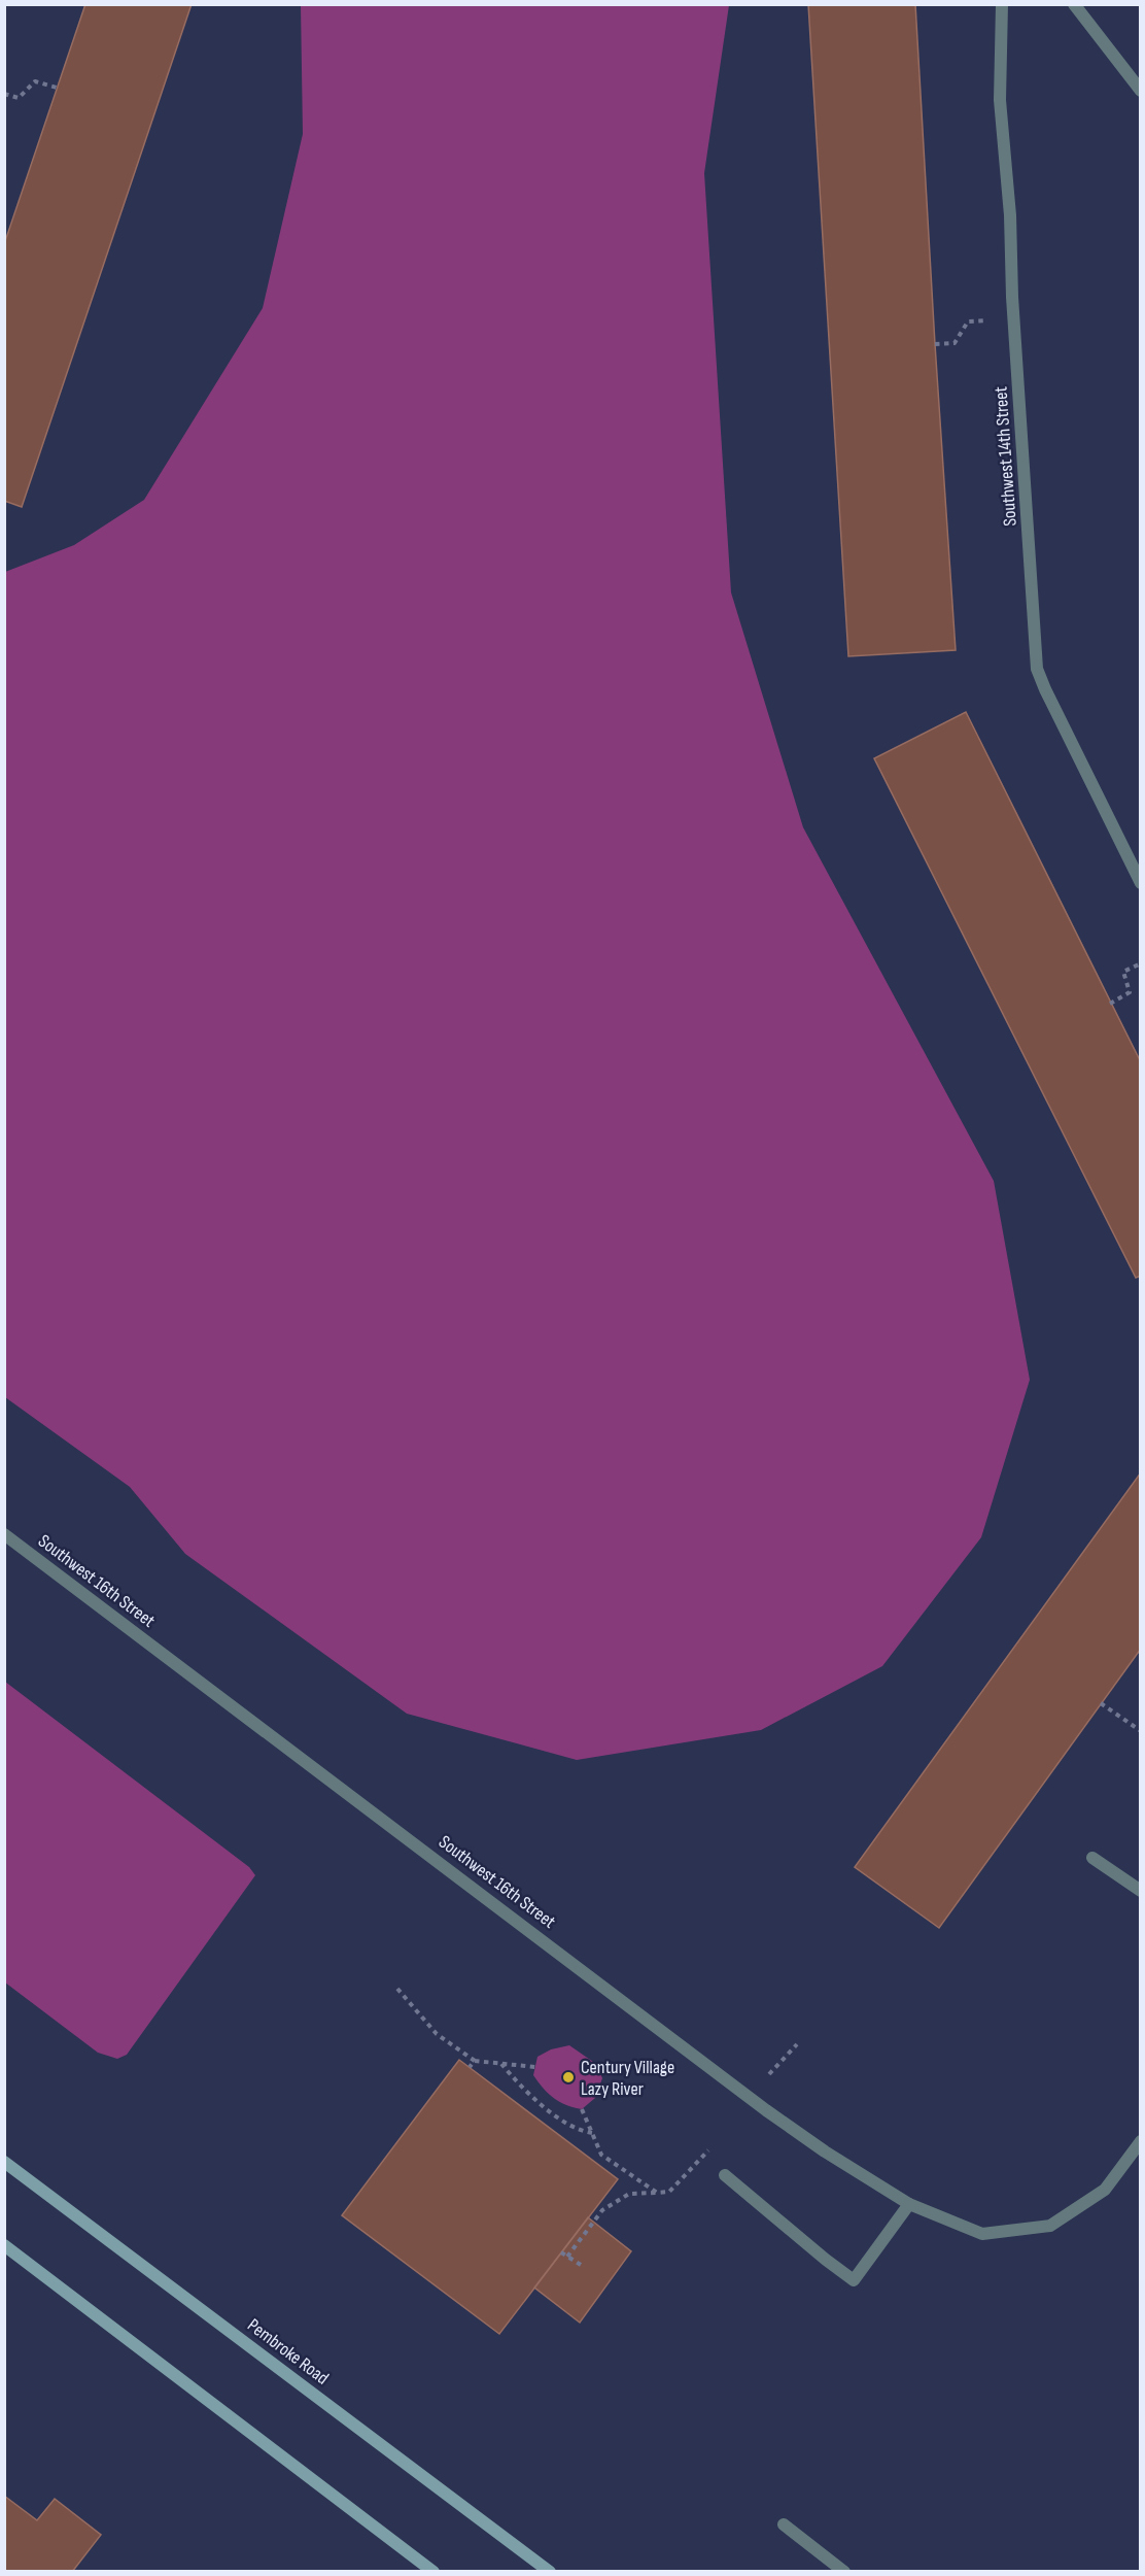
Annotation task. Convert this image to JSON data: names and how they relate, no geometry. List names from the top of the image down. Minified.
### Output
{"streets":{"main road":["Pembroke Road"],"street":["Southwest 14th Street","Southwest 16th Street"]},"places":["Century Village Lazy River"]}
